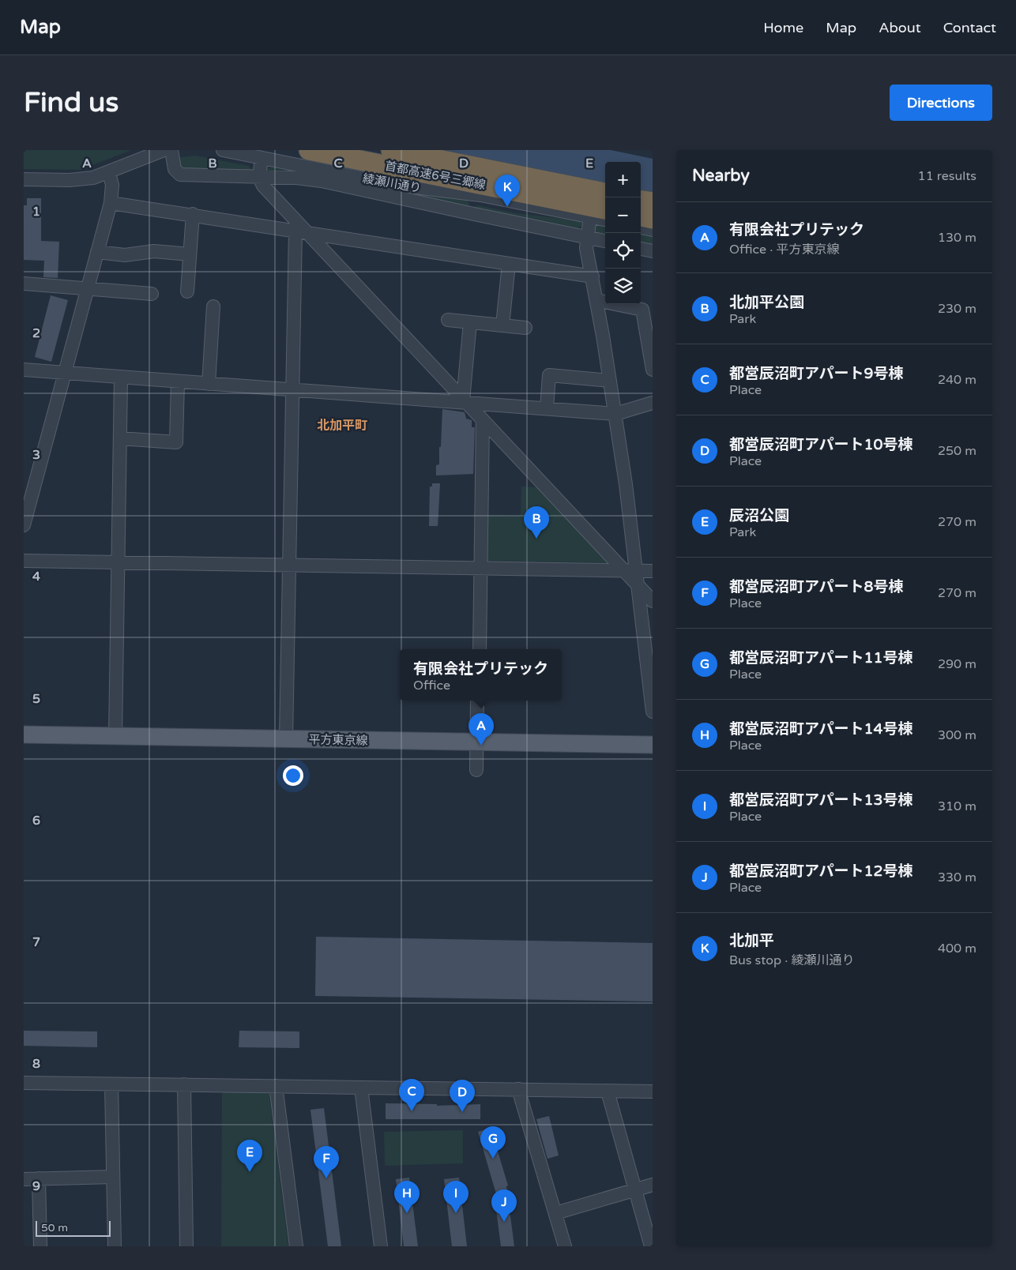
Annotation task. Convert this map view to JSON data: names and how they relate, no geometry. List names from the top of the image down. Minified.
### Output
{"streets":{"highway":["首都高速6号三郷線"],"main road":["平方東京線"],"street":["綾瀬川通り"]},"crossings":[["首都高速6号三郷線","綾瀬川通り"]],"districts":["北加平町"],"scale_bar":"50 m","page":{"header":"Map","nav":["Home","Map","About","Contact"],"buttons":"Directions","title":"Find us","heading":["Nearby","11 results"],"map_buttons":["+","−"],"pins":["K","B","A","C","D","G","E","F","H","I","J"],"list":[{"mark":"A","name":"有限会社プリテック","note":"Office · 平方東京線","value":"130 m"},{"mark":"B","name":"北加平公園","note":"Park","value":"230 m"},{"mark":"C","name":"都営辰沼町アパート9号棟","note":"Place","value":"240 m"},{"mark":"D","name":"都営辰沼町アパート10号棟","note":"Place","value":"250 m"},{"mark":"E","name":"辰沼公園","note":"Park","value":"270 m"},{"mark":"F","name":"都営辰沼町アパート8号棟","note":"Place","value":"270 m"},{"mark":"G","name":"都営辰沼町アパート11号棟","note":"Place","value":"290 m"},{"mark":"H","name":"都営辰沼町アパート14号棟","note":"Place","value":"300 m"},{"mark":"I","name":"都営辰沼町アパート13号棟","note":"Place","value":"310 m"},{"mark":"J","name":"都営辰沼町アパート12号棟","note":"Place","value":"330 m"},{"mark":"K","name":"北加平","note":"Bus stop · 綾瀬川通り","value":"400 m"}],"popup":["有限会社プリテック","Office"],"scale":"50 m"},"grid":{"columns":["A","B","C","D","E"],"rows":["1","2","3","4","5","6","7","8","9"]}}
